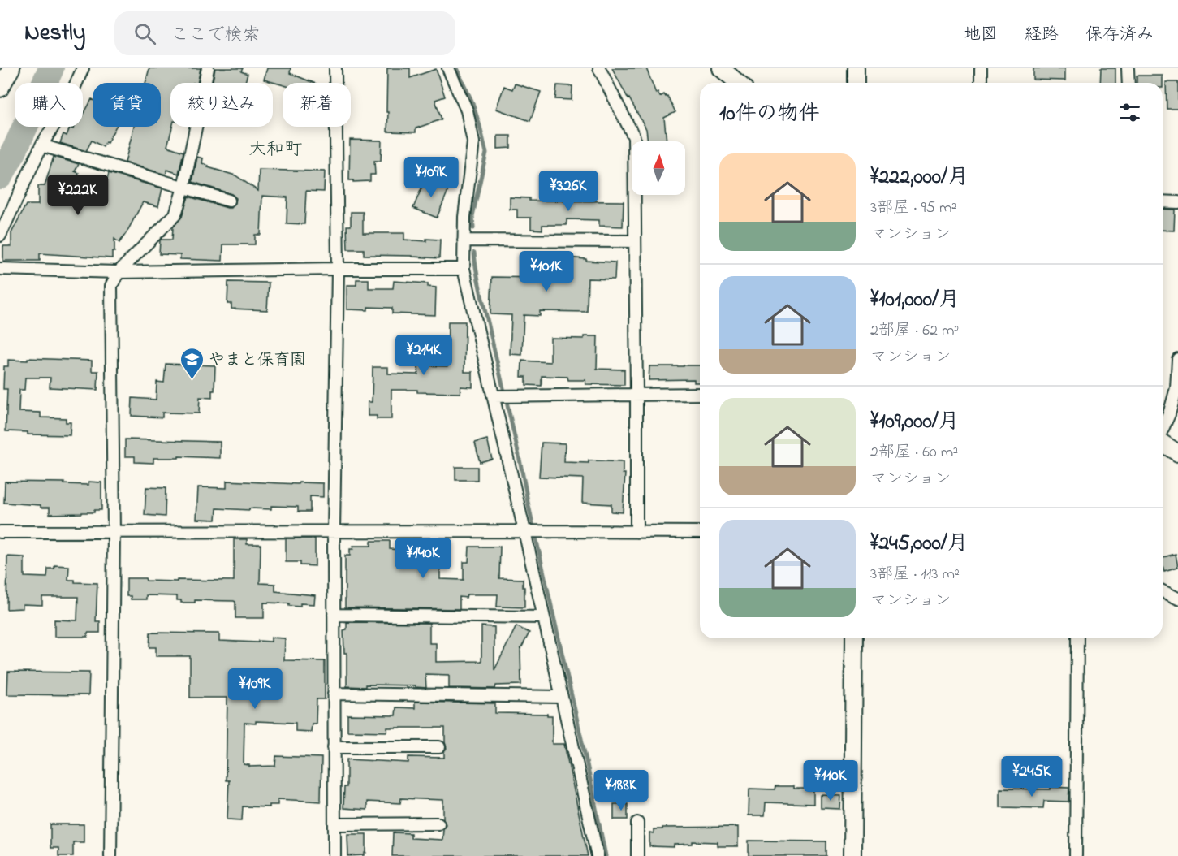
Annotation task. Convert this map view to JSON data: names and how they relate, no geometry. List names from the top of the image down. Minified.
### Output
{"districts":["大和町"],"places":{"school or university":["やまと保育園"]},"north":"top","page":{"header":"Nestly","search":"ここで検索","nav":["地図","経路","保存済み"],"chip":["購入","賃貸","絞り込み","新着"],"heading":"10件の物件","list":[{"name":"¥222,000/月","note":"3部屋 · 95 m² · マンション"},{"name":"¥101,000/月","note":"2部屋 · 62 m² · マンション"},{"name":"¥109,000/月","note":"2部屋 · 60 m² · マンション"},{"name":"¥245,000/月","note":"3部屋 · 113 m² · マンション"}],"price":["¥109K","¥326K","¥222K","¥101K","¥214K","¥140K","¥109K","¥245K","¥110K","¥188K"]}}
